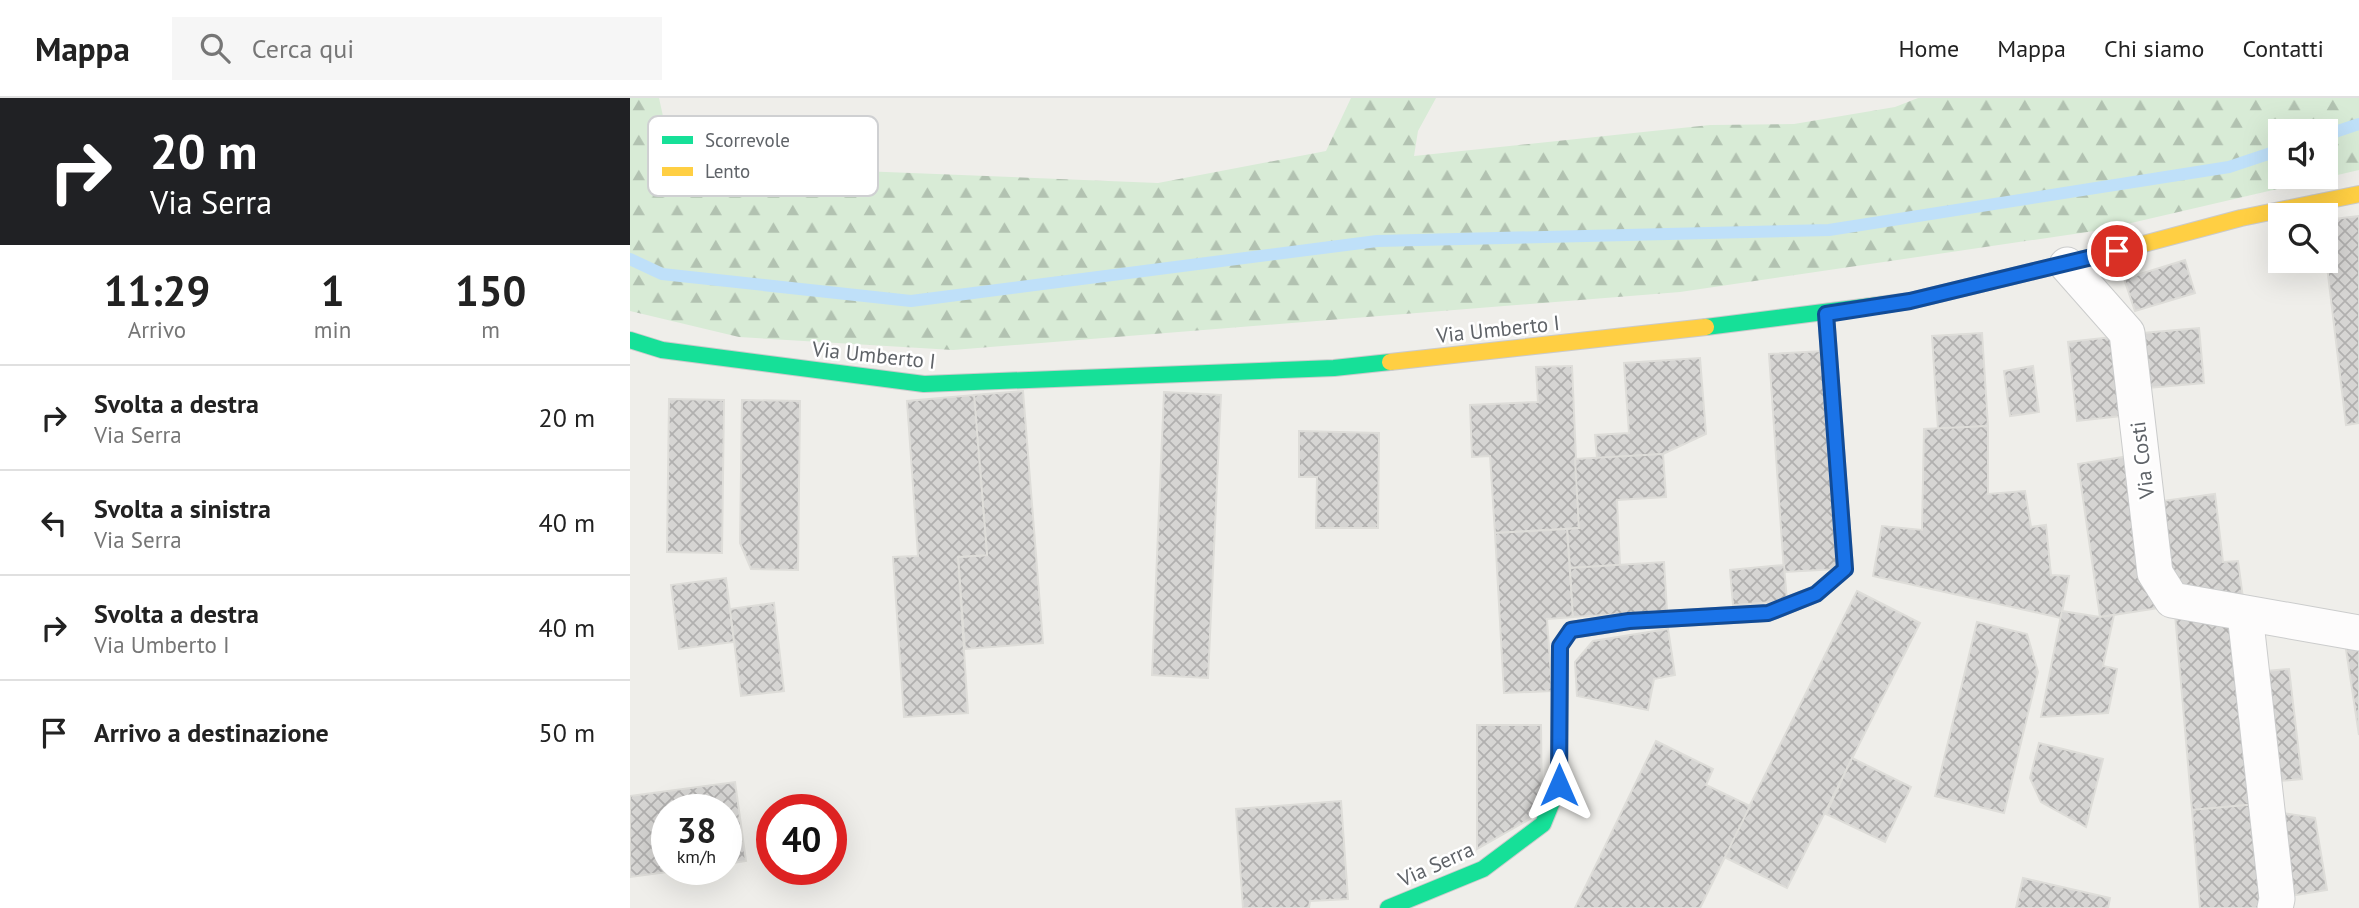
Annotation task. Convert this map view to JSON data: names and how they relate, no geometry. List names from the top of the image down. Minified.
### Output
{"streets":{"street":["Via Umberto I","Via Costi","Via Serra"]},"crossings":[["Via Umberto I","Via Costi"],["Via Umberto I","Via Serra"]],"legend":["Scorrevole","Lento"],"page":{"header":"Mappa","search":"Cerca qui","nav":["Home","Mappa","Chi siamo","Contatti"],"turn":["20 m","Via Serra"],"eta":["11:29","Arrivo","1","min","150","m"],"list":[{"name":"Svolta a destra","note":"Via Serra","value":"20 m"},{"name":"Svolta a sinistra","note":"Via Serra","value":"40 m"},{"name":"Svolta a destra","note":"Via Umberto I","value":"40 m"},{"name":"Arrivo a destinazione","value":"50 m"}],"speed":"38 km/h","limit":"40"}}
